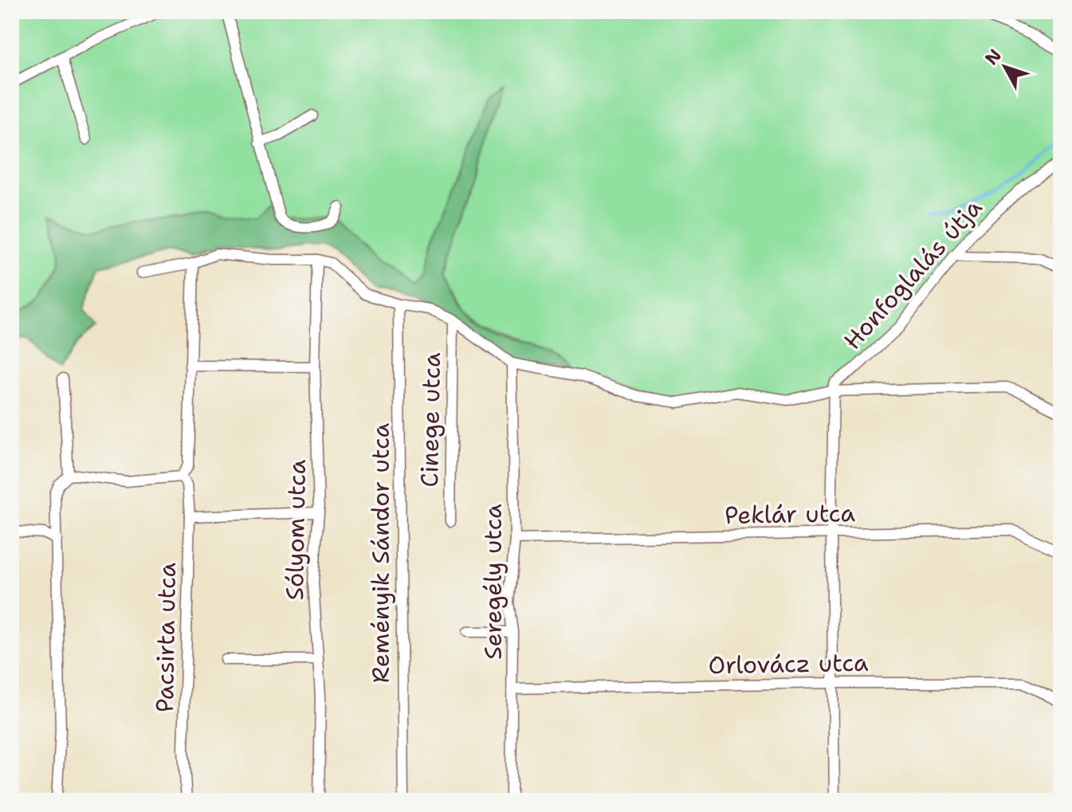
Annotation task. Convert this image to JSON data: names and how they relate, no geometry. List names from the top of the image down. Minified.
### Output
{"streets":{"street":["Honfoglalás útja","Cinege utca","Peklár utca","Sólyom utca","Reményik Sándor utca","Seregély utca","Pacsirta utca","Orlovácz utca"]},"crossings":[["Peklár utca","Seregély utca"],["Seregély utca","Orlovácz utca"]],"north":"top left"}
